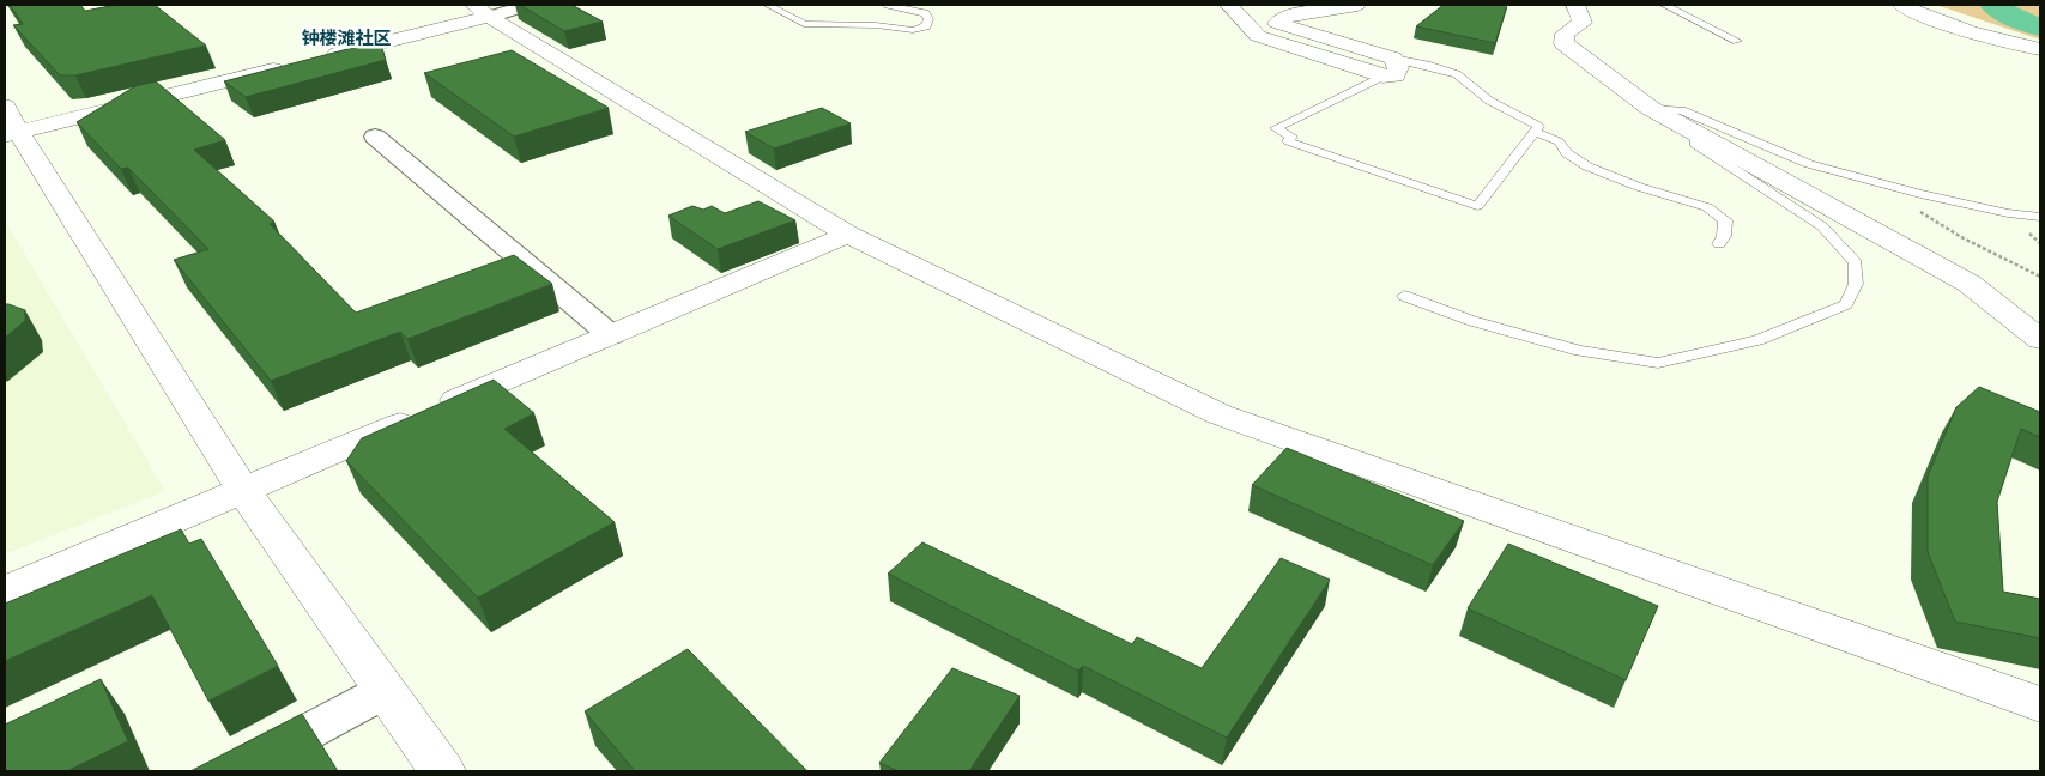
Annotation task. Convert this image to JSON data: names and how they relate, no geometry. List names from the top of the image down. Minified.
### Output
{"districts":["钟楼滩社区"]}
